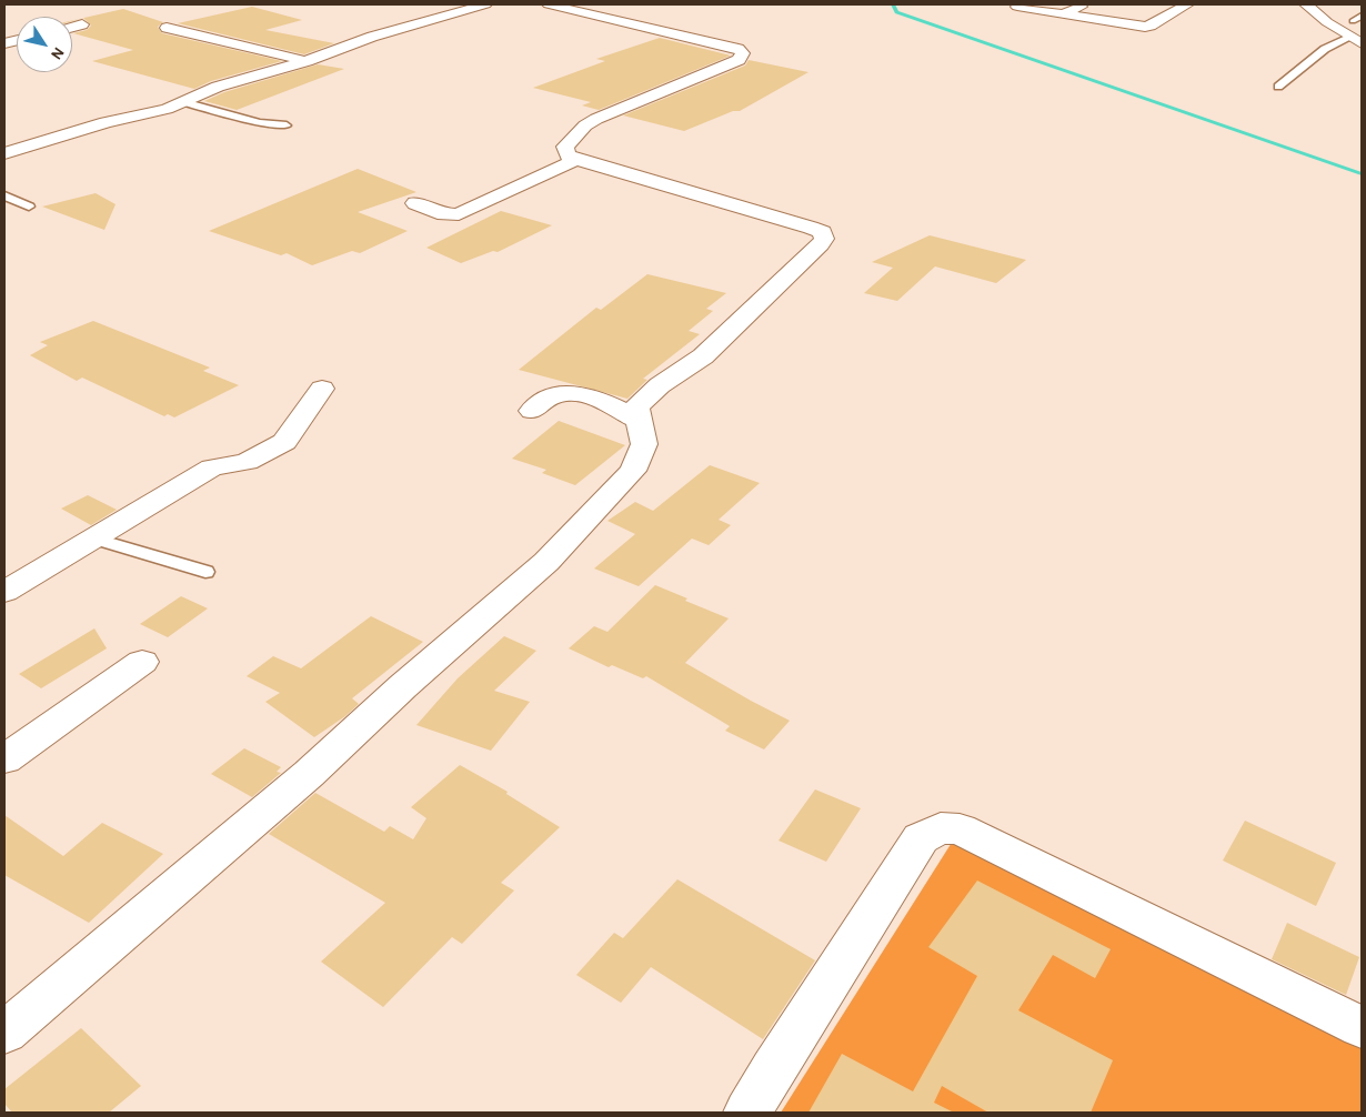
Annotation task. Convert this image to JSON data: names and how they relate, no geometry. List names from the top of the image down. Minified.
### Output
{"north":"bottom right"}
